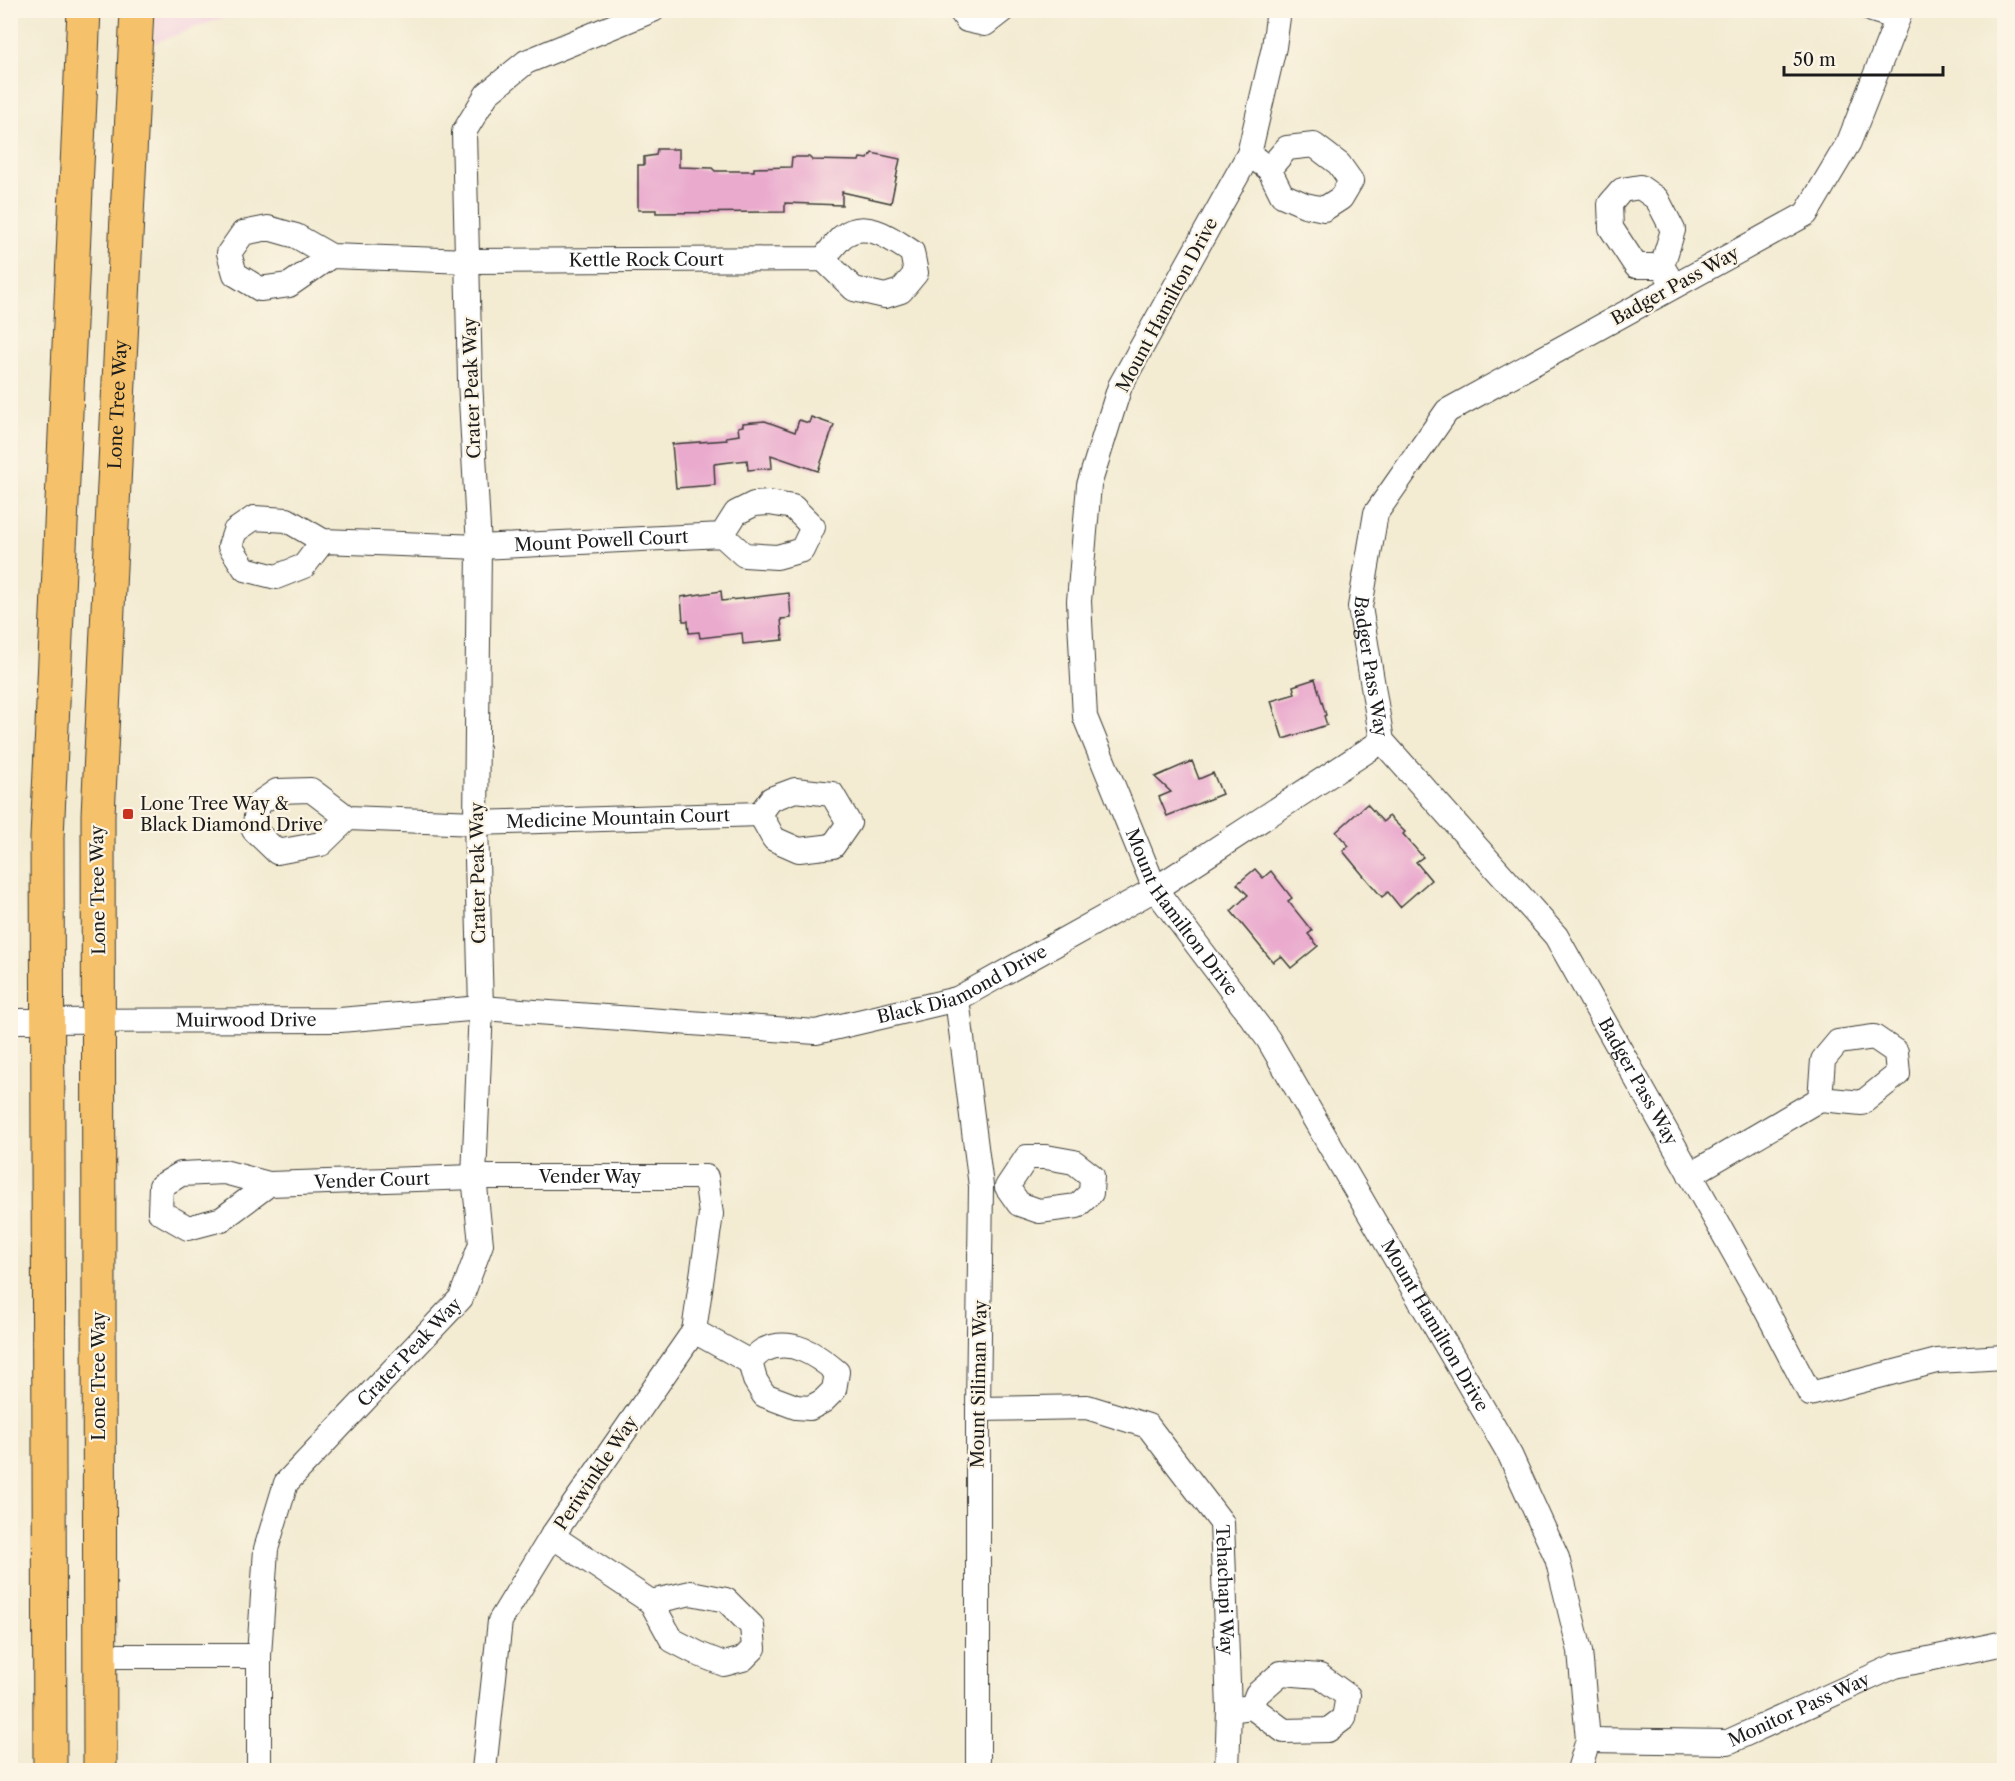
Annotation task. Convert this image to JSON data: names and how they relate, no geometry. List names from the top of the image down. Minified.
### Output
{"streets":{"main road":["Lone Tree Way"],"street":["Kettle Rock Court","Badger Pass Way","Mount Hamilton Drive","Crater Peak Way","Mount Powell Court","Medicine Mountain Court","Black Diamond Drive","Muirwood Drive","Vender Way","Vender Court","Mount Siliman Way","Periwinkle Way","Tehachapi Way","Monitor Pass Way"]},"crossings":[["Kettle Rock Court","Crater Peak Way"],["Badger Pass Way","Black Diamond Drive"],["Mount Hamilton Drive","Black Diamond Drive"],["Mount Hamilton Drive","Monitor Pass Way"],["Crater Peak Way","Mount Powell Court"],["Crater Peak Way","Medicine Mountain Court"],["Crater Peak Way","Black Diamond Drive"],["Crater Peak Way","Muirwood Drive"],["Crater Peak Way","Vender Way"],["Crater Peak Way","Vender Court"],["Lone Tree Way","Muirwood Drive"],["Black Diamond Drive","Muirwood Drive"],["Black Diamond Drive","Mount Siliman Way"],["Vender Way","Vender Court"],["Vender Way","Periwinkle Way"],["Mount Siliman Way","Tehachapi Way"]],"places":{"transit":["Lone Tree Way & Black Diamond Drive"]},"scale_bar":"50 m"}
